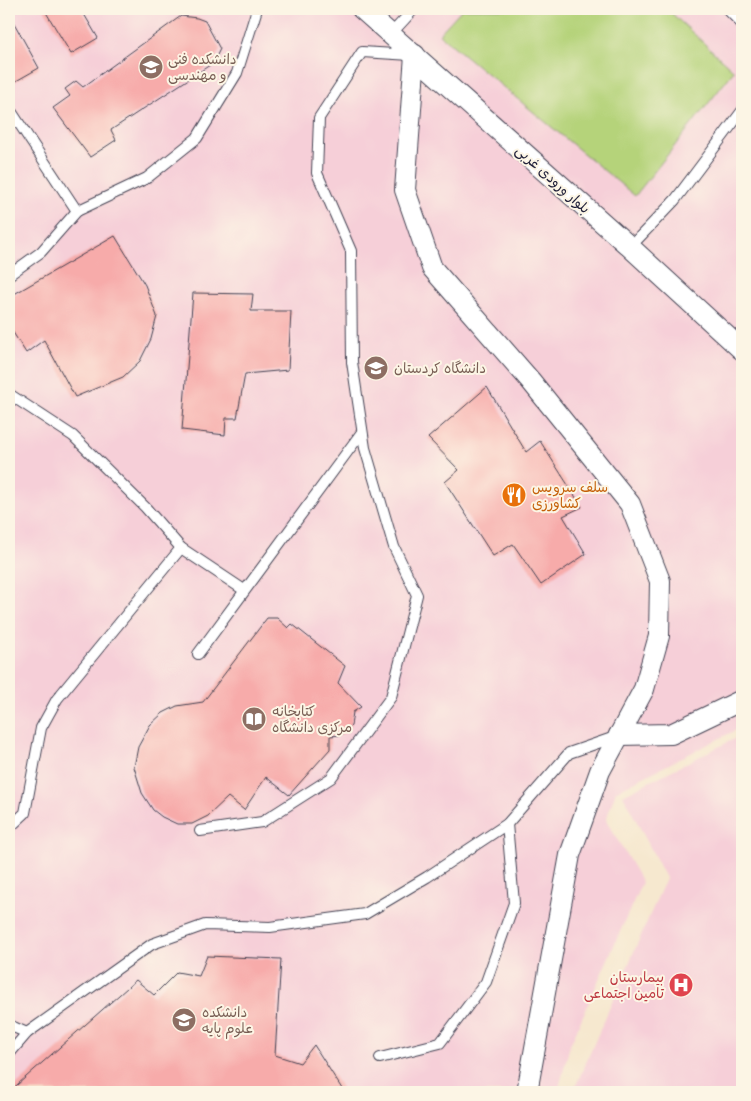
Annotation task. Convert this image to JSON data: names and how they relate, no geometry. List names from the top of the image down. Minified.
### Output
{"streets":{"street":["بلوار ورودی غربی"]},"places":{"school or university":["دانشکده فنی و مهندسی","دانشگاه کردستان","دانشکده علوم پایه"],"restaurant":["سلف سرویس کشاورزی"],"library":["کتابخانه مرکزی دانشگاه"],"hospital":["بیمارستان تامین اجتماعی"]}}
